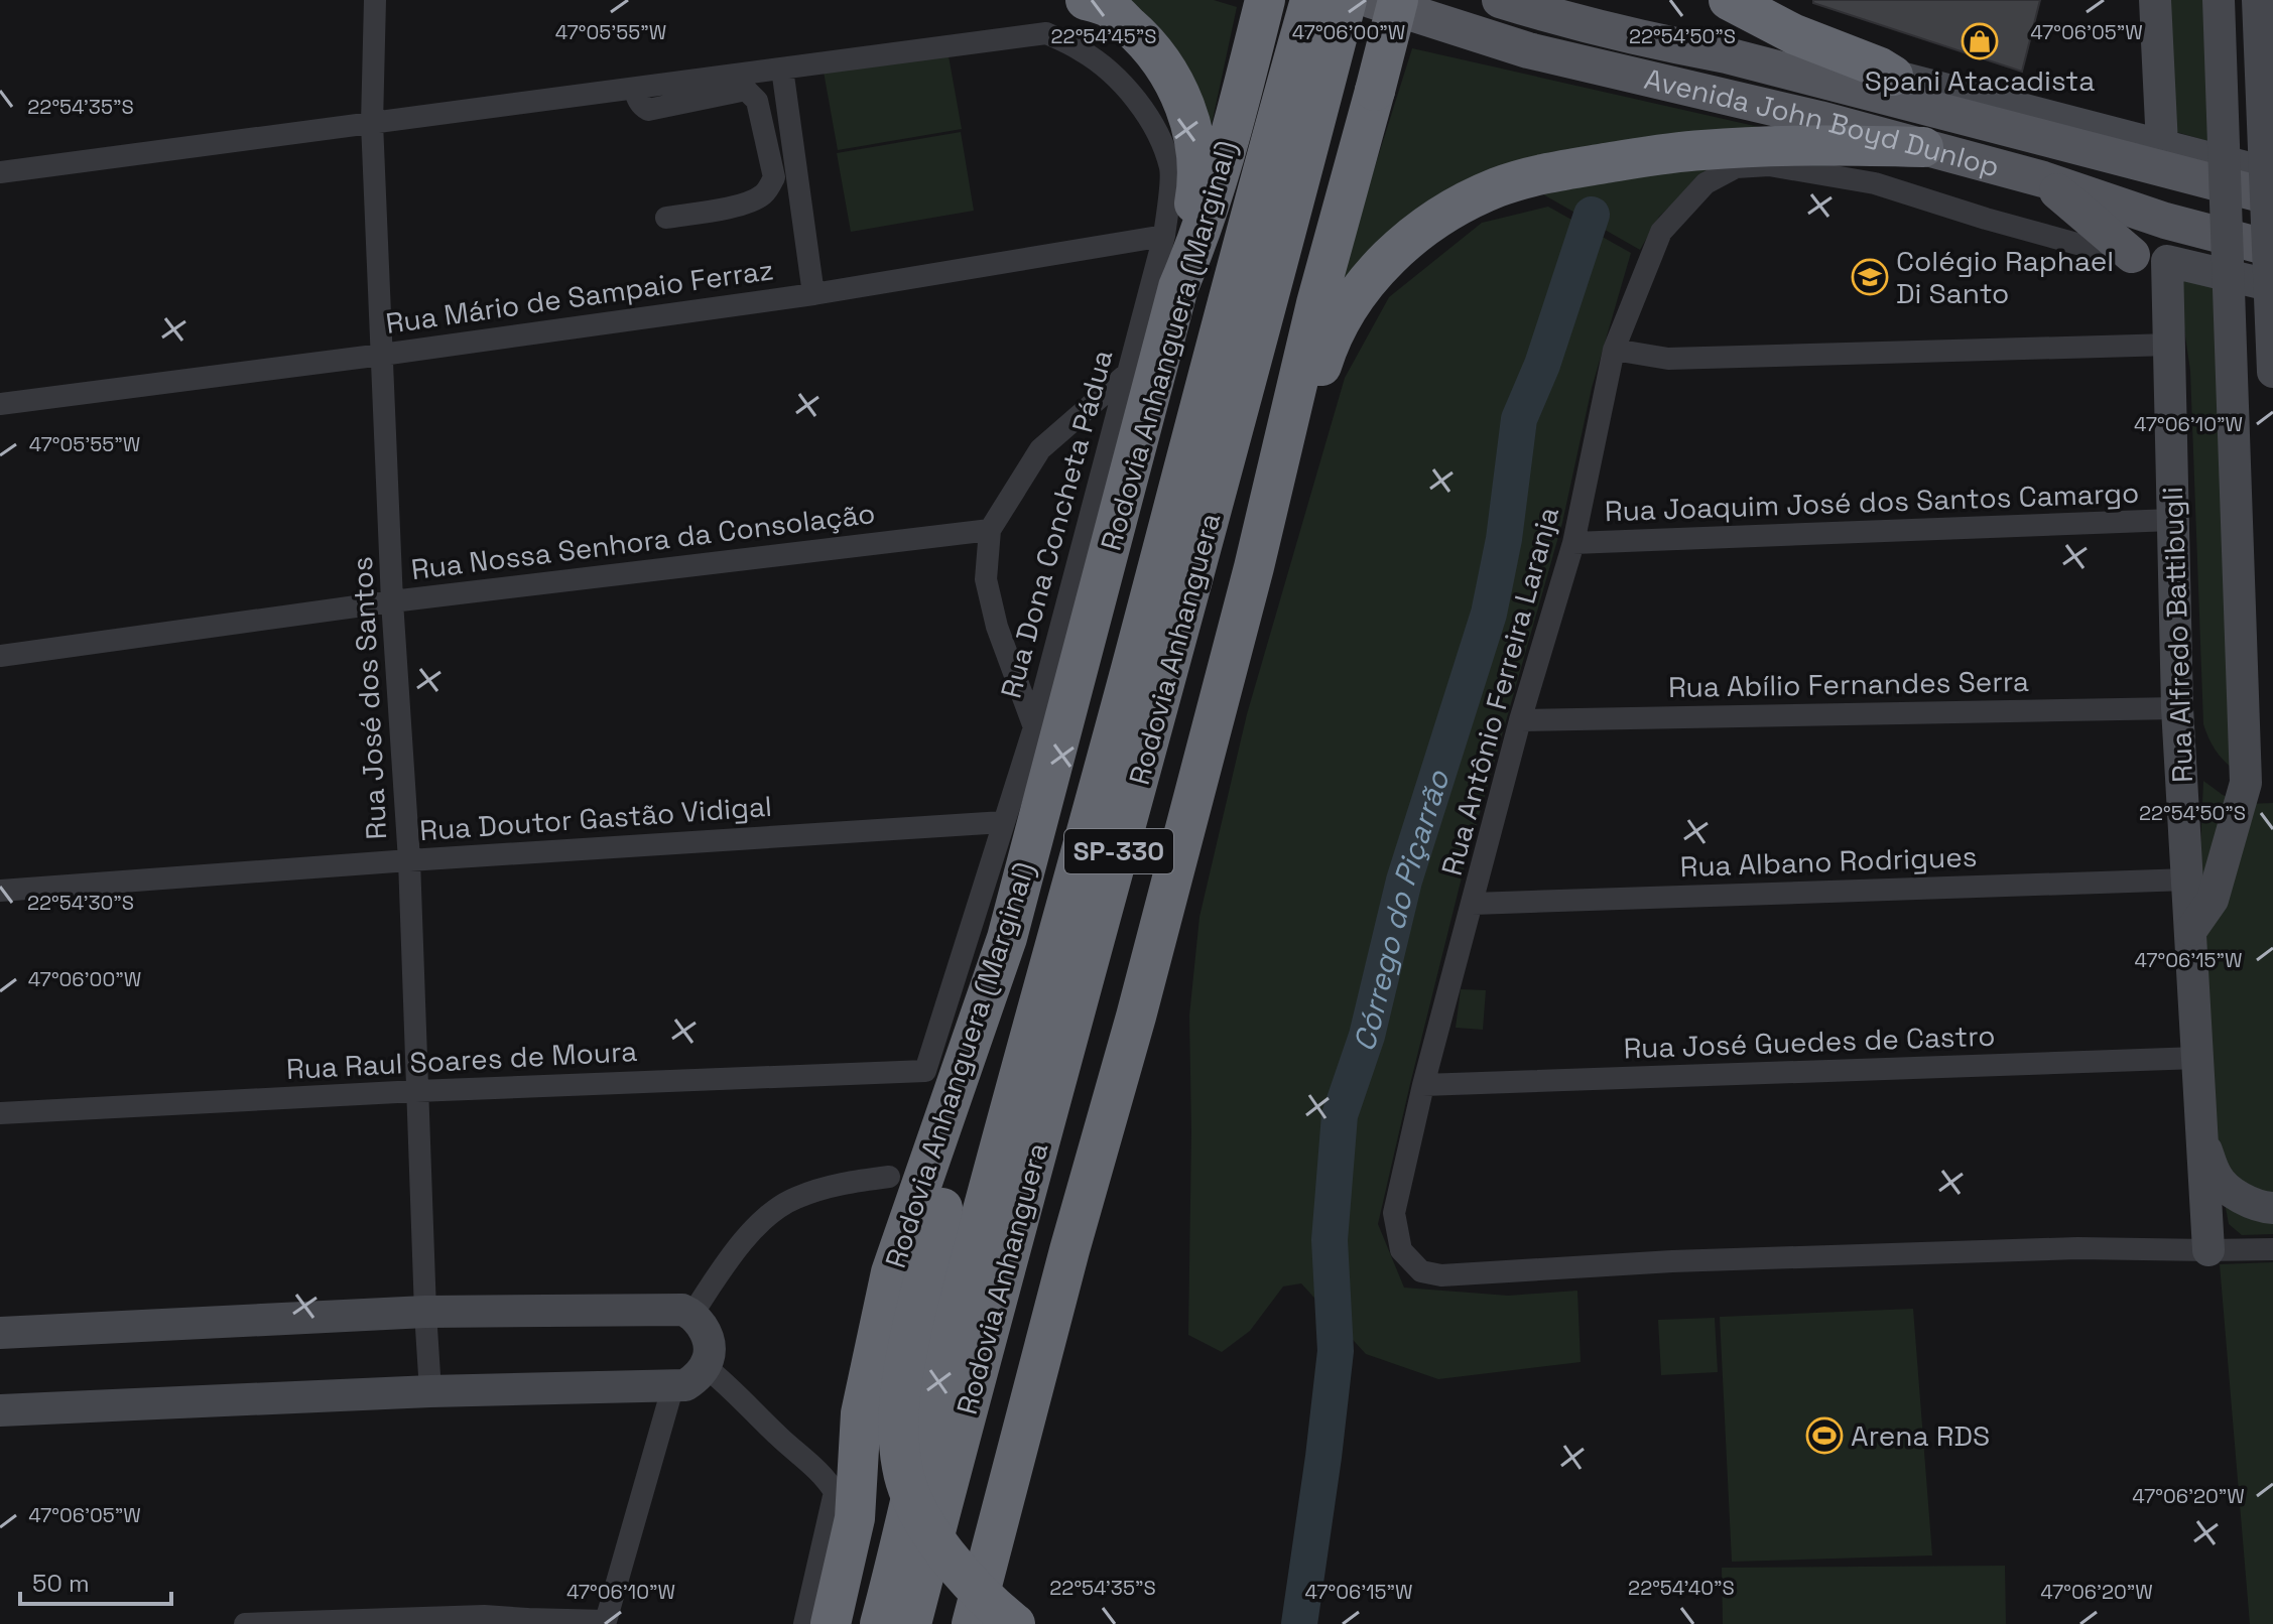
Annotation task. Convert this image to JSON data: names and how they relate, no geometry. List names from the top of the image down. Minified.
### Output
{"streets":{"highway":["Rodovia Anhanguera (Marginal)","Rodovia Anhanguera","SP-330"],"main road":["Avenida John Boyd Dunlop"],"street":["Rua Mário de Sampaio Ferraz","Rua Joaquim José dos Santos Camargo","Rua Dona Concheta Pádua","Rua Nossa Senhora da Consolação","Rua Alfredo Battibugli","Rua Abílio Fernandes Serra","Rua Antônio Ferreira Laranja","Rua José dos Santos","Rua Doutor Gastão Vidigal","Rua Albano Rodrigues","Rua José Guedes de Castro","Rua Raul Soares de Moura"]},"crossings":[["Rua Mário de Sampaio Ferraz","Rua Dona Concheta Pádua"],["Rua Mário de Sampaio Ferraz","Rua José dos Santos"],["Rua Joaquim José dos Santos Camargo","Rua Alfredo Battibugli"],["Rua Joaquim José dos Santos Camargo","Rua Antônio Ferreira Laranja"],["Rua Dona Concheta Pádua","Rua Doutor Gastão Vidigal"],["Rua Dona Concheta Pádua","Rua Raul Soares de Moura"],["Rua Nossa Senhora da Consolação","Rua José dos Santos"],["Rua Alfredo Battibugli","Rua Abílio Fernandes Serra"],["Rua Alfredo Battibugli","Rua Antônio Ferreira Laranja"],["Rua Alfredo Battibugli","Rua Albano Rodrigues"],["Rua Alfredo Battibugli","Rua José Guedes de Castro"],["Rua Abílio Fernandes Serra","Rua Antônio Ferreira Laranja"],["Rua Antônio Ferreira Laranja","Rua Albano Rodrigues"],["Rua Antônio Ferreira Laranja","Rua José Guedes de Castro"],["Rua José dos Santos","Rua Doutor Gastão Vidigal"],["Rua José dos Santos","Rua Raul Soares de Moura"]],"water":["Córrego do Piçarrão"],"places":{"shop":["Spani Atacadista"],"school or university":["Colégio Raphael Di Santo"],"sports":["Arena RDS"]},"scale_bar":"50 m","coordinates":["47°05'55\"W","47°06'00\"W","47°06'05\"W","22°54'45\"S","22°54'50\"S","22°54'35\"S","47°06'10\"W","22°54'30\"S","47°06'15\"W","47°06'20\"W","22°54'40\"S"]}
